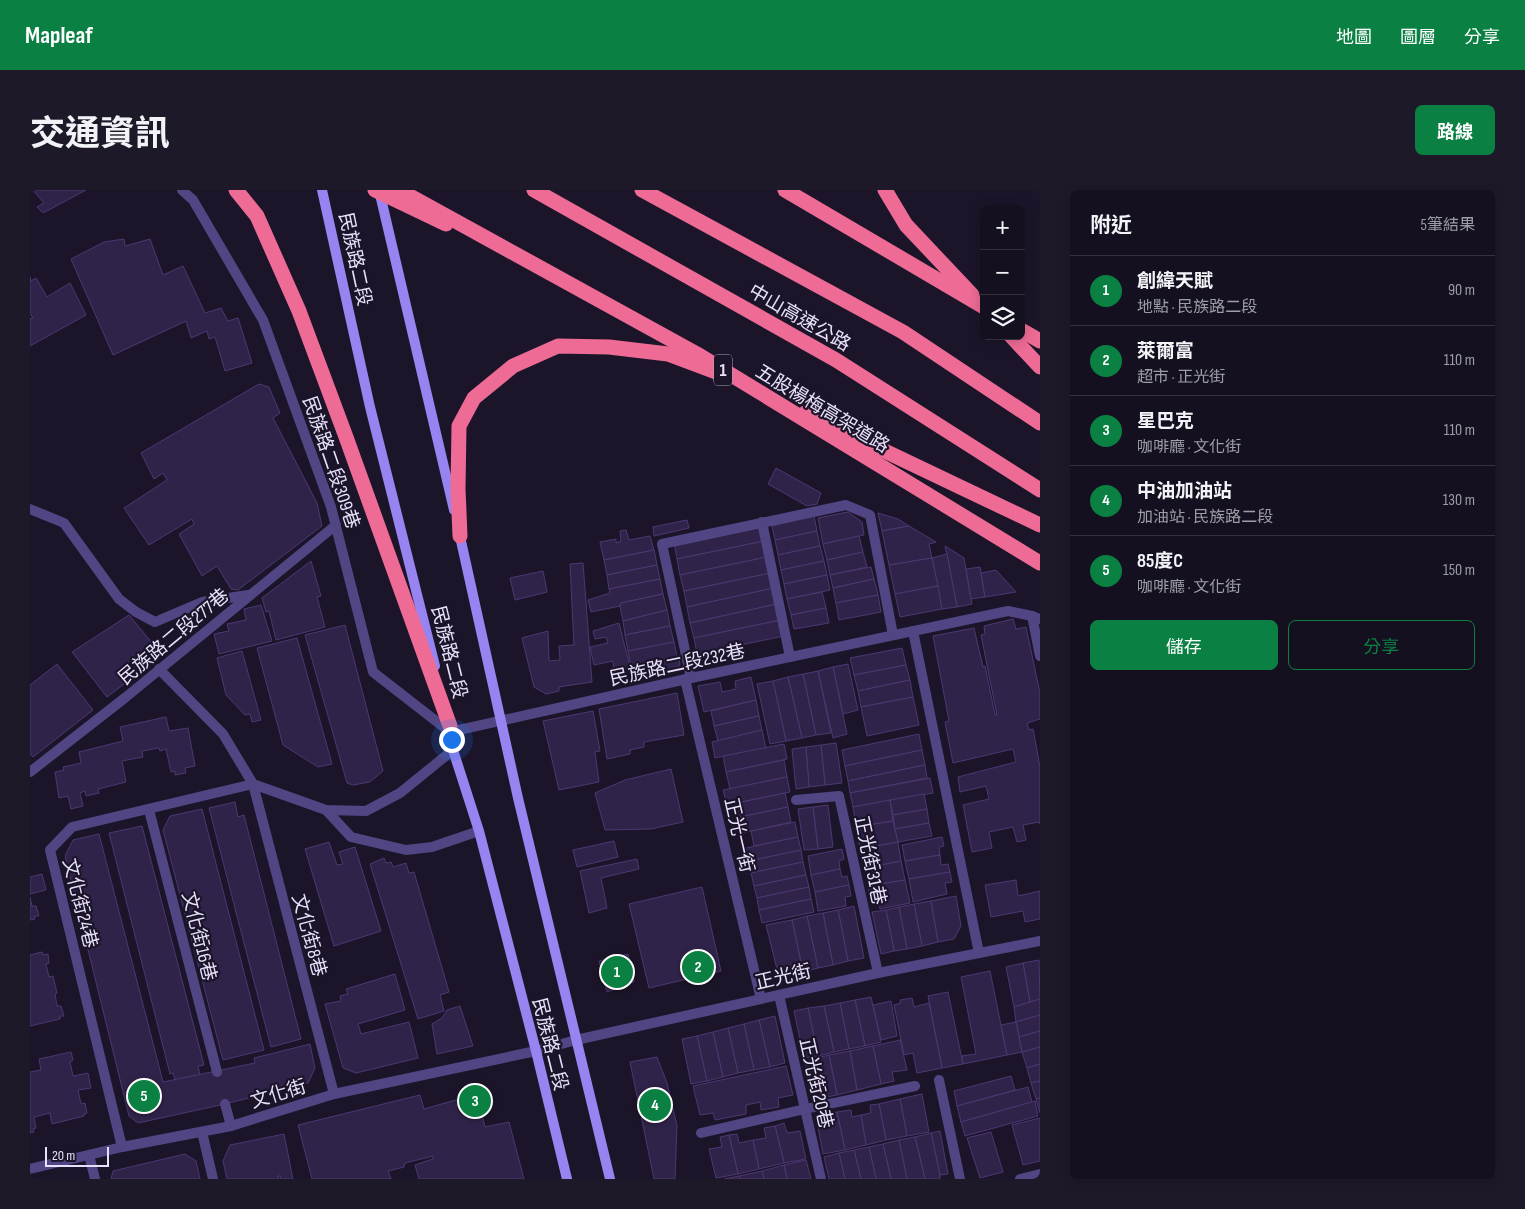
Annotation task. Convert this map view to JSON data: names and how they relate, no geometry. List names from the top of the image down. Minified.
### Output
{"streets":{"highway":["中山高速公路","1","五股楊梅高架道路"],"main road":["民族路二段"],"street":["民族路二段309巷","民族路二段277巷","民族路二段232巷","正光一街","正光街31巷","文化街24巷","文化街8巷","文化街16巷","正光街","正光街20巷","文化街"]},"crossings":[["民族路二段","民族路二段309巷"],["民族路二段","民族路二段232巷"],["民族路二段","正光街"],["民族路二段","文化街"],["民族路二段309巷","民族路二段277巷"],["民族路二段309巷","民族路二段232巷"],["民族路二段277巷","文化街8巷"],["民族路二段232巷","正光一街"],["正光一街","正光街"],["正光街31巷","正光街"],["文化街24巷","文化街8巷"],["文化街24巷","文化街16巷"],["文化街24巷","文化街"],["文化街8巷","文化街"],["正光街","正光街20巷"],["正光街","文化街"]],"scale_bar":"20 m","page":{"header":"Mapleaf","nav":["地圖","圖層","分享"],"title":"交通資訊","buttons":["路線",["儲存","分享"]],"heading":["附近","5筆結果"],"map_buttons":["+","−"],"list":[{"mark":"1","name":"創緯天賦","note":"地點 · 民族路二段","value":"90 m"},{"mark":"2","name":"萊爾富","note":"超市 · 正光街","value":"110 m"},{"mark":"3","name":"星巴克","note":"咖啡廳 · 文化街","value":"110 m"},{"mark":"4","name":"中油加油站","note":"加油站 · 民族路二段","value":"130 m"},{"mark":"5","name":"85度C","note":"咖啡廳 · 文化街","value":"150 m"}],"pins":["2","1","5","3","4"],"scale":"20 m"}}
